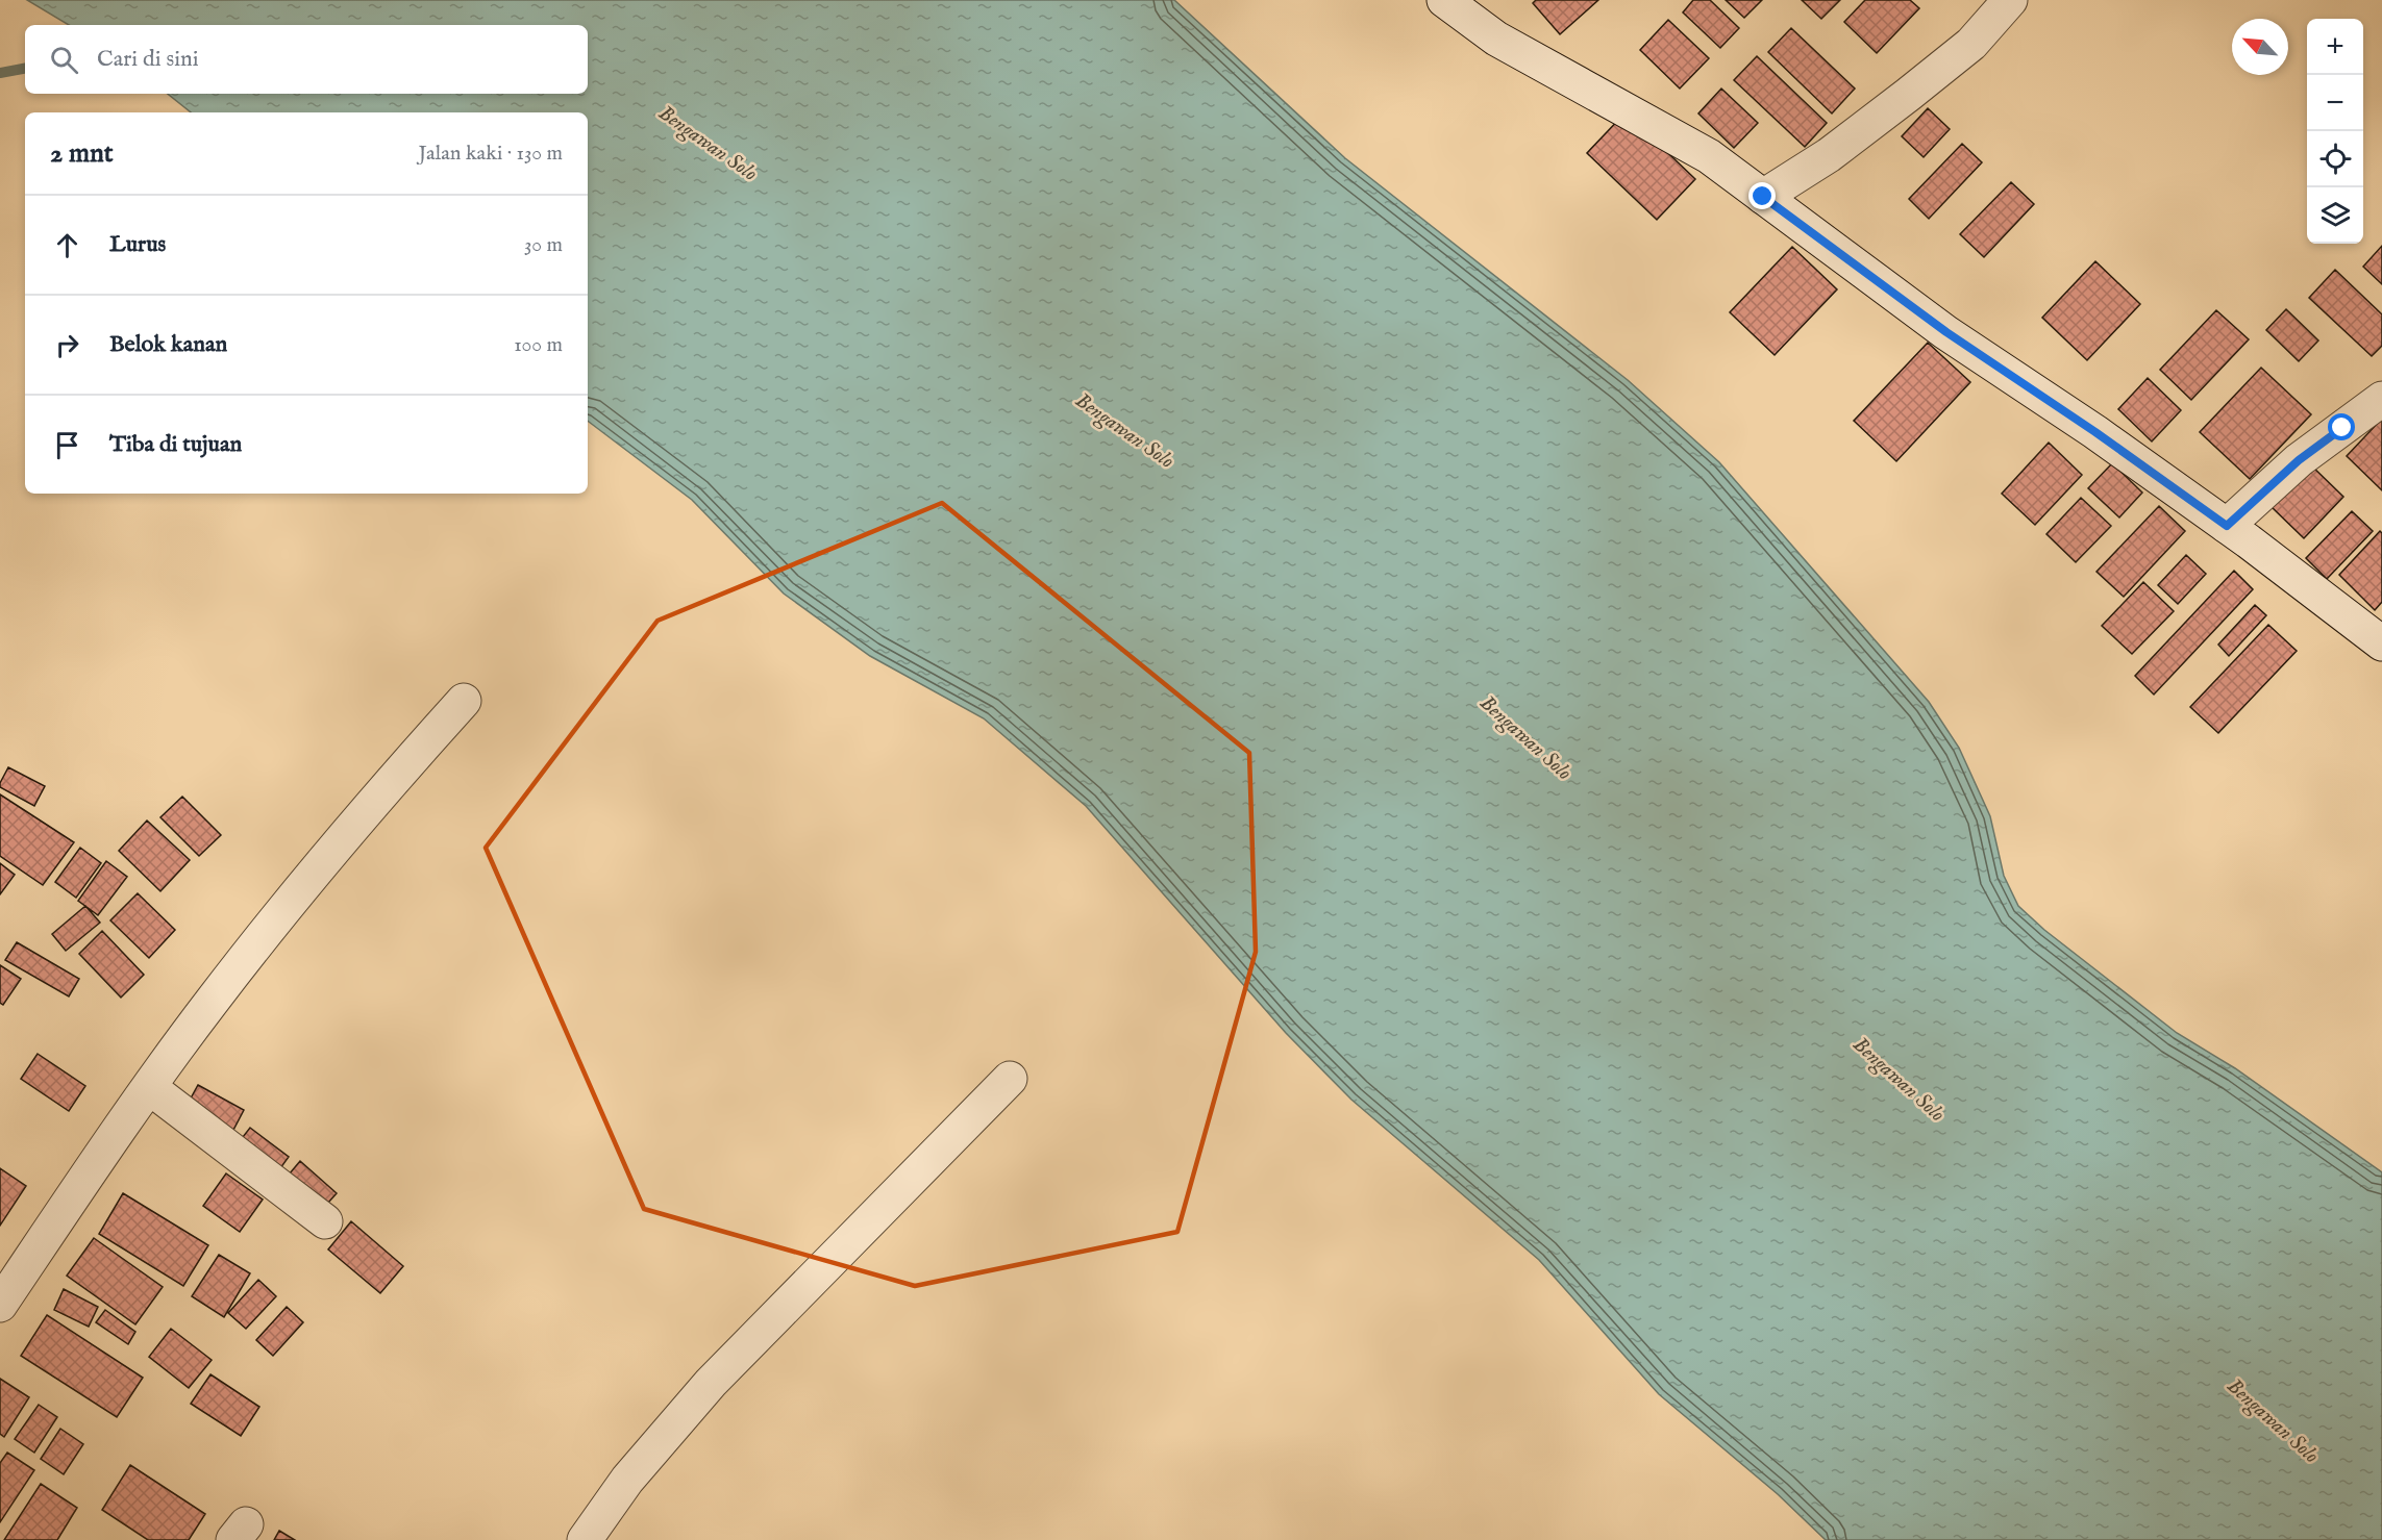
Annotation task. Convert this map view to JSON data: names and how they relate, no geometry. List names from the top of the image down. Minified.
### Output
{"water":["Bengawan Solo"],"north":"top left","page":{"map_buttons":["+","−"],"search":"Cari di sini","heading":["2 mnt","Jalan kaki · 130 m"],"list":[["Lurus","30 m"],["Belok kanan","100 m"],"Tiba di tujuan"]}}
